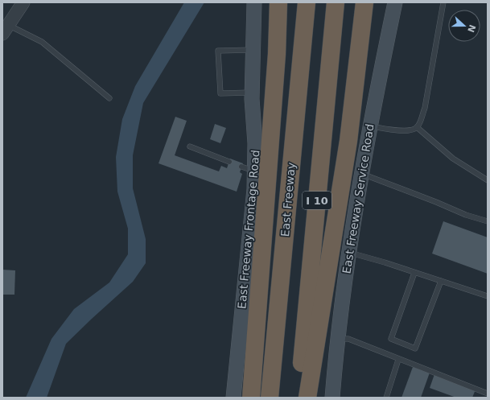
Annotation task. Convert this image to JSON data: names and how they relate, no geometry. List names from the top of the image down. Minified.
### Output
{"streets":{"highway":["East Freeway","I 10"],"main road":["East Freeway Service Road","East Freeway Frontage Road"]},"north":"right"}
